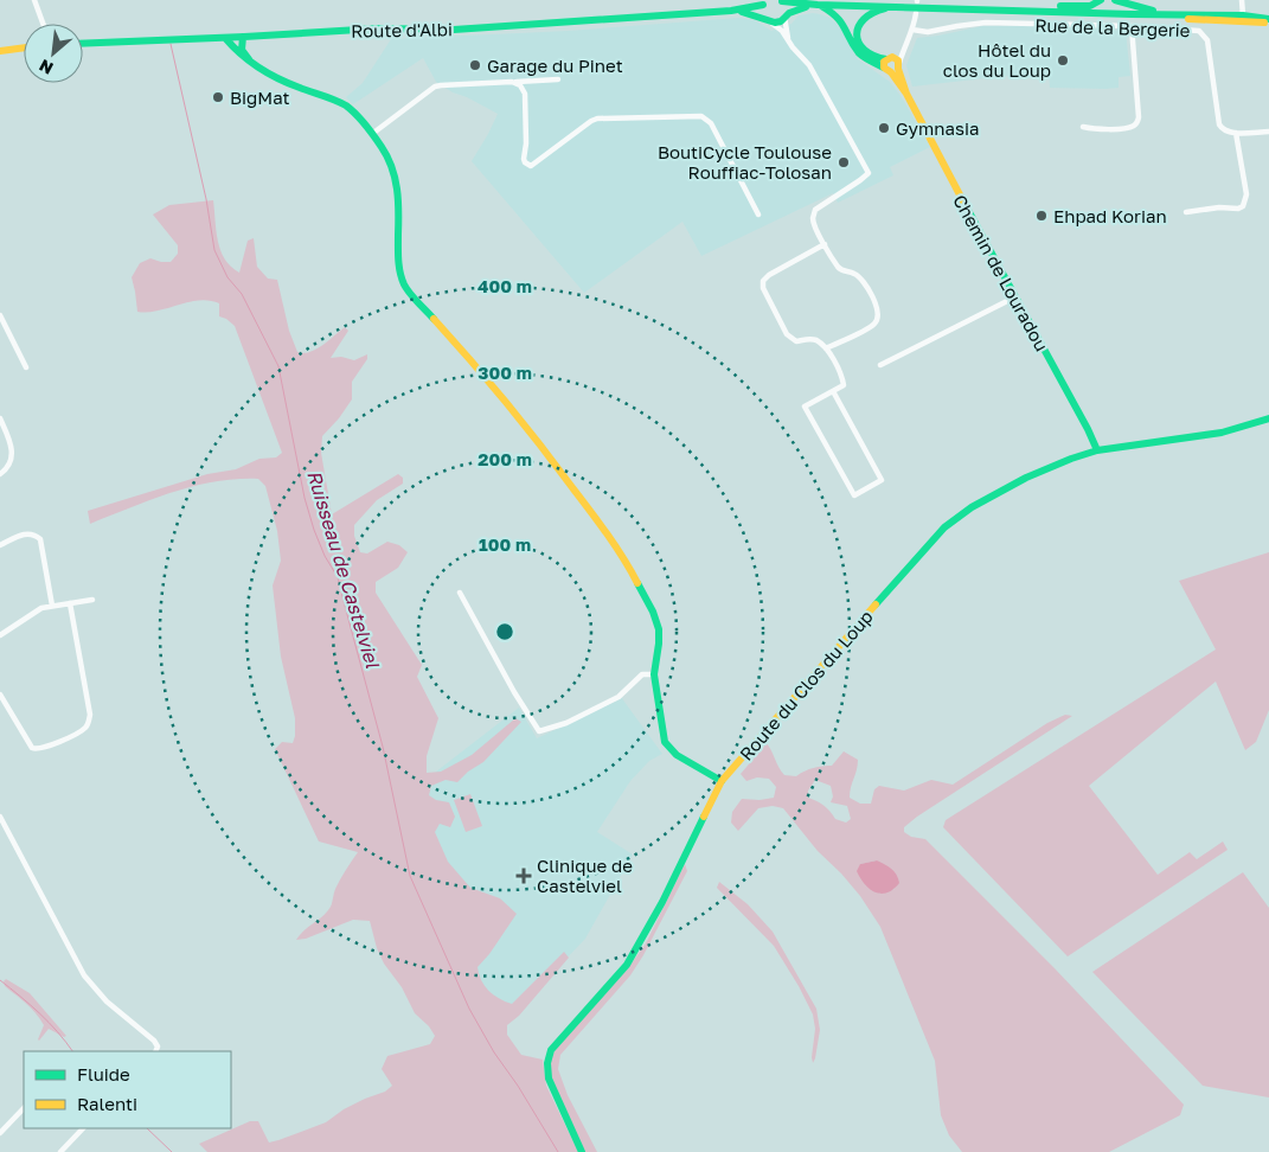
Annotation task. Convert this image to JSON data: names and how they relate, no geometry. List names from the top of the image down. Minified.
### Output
{"streets":{"street":["Rue de la Bergerie","Route d'Albi","Chemin de Louradou","Route du Clos du Loup"]},"crossings":[["Chemin de Louradou","Route du Clos du Loup"]],"water":["Ruisseau de Castelviel"],"places":{"other":["Hôtel du clos du Loup","Garage du Pinet","BigMat","Gymnasia","BoutiCycle Toulouse Rouffiac-Tolosan","Ehpad Korian"],"health":["Clinique de Castelviel"]},"legend":["Fluide","Ralenti"],"north":"bottom left","rings":["400 m","300 m","200 m","100 m"]}
